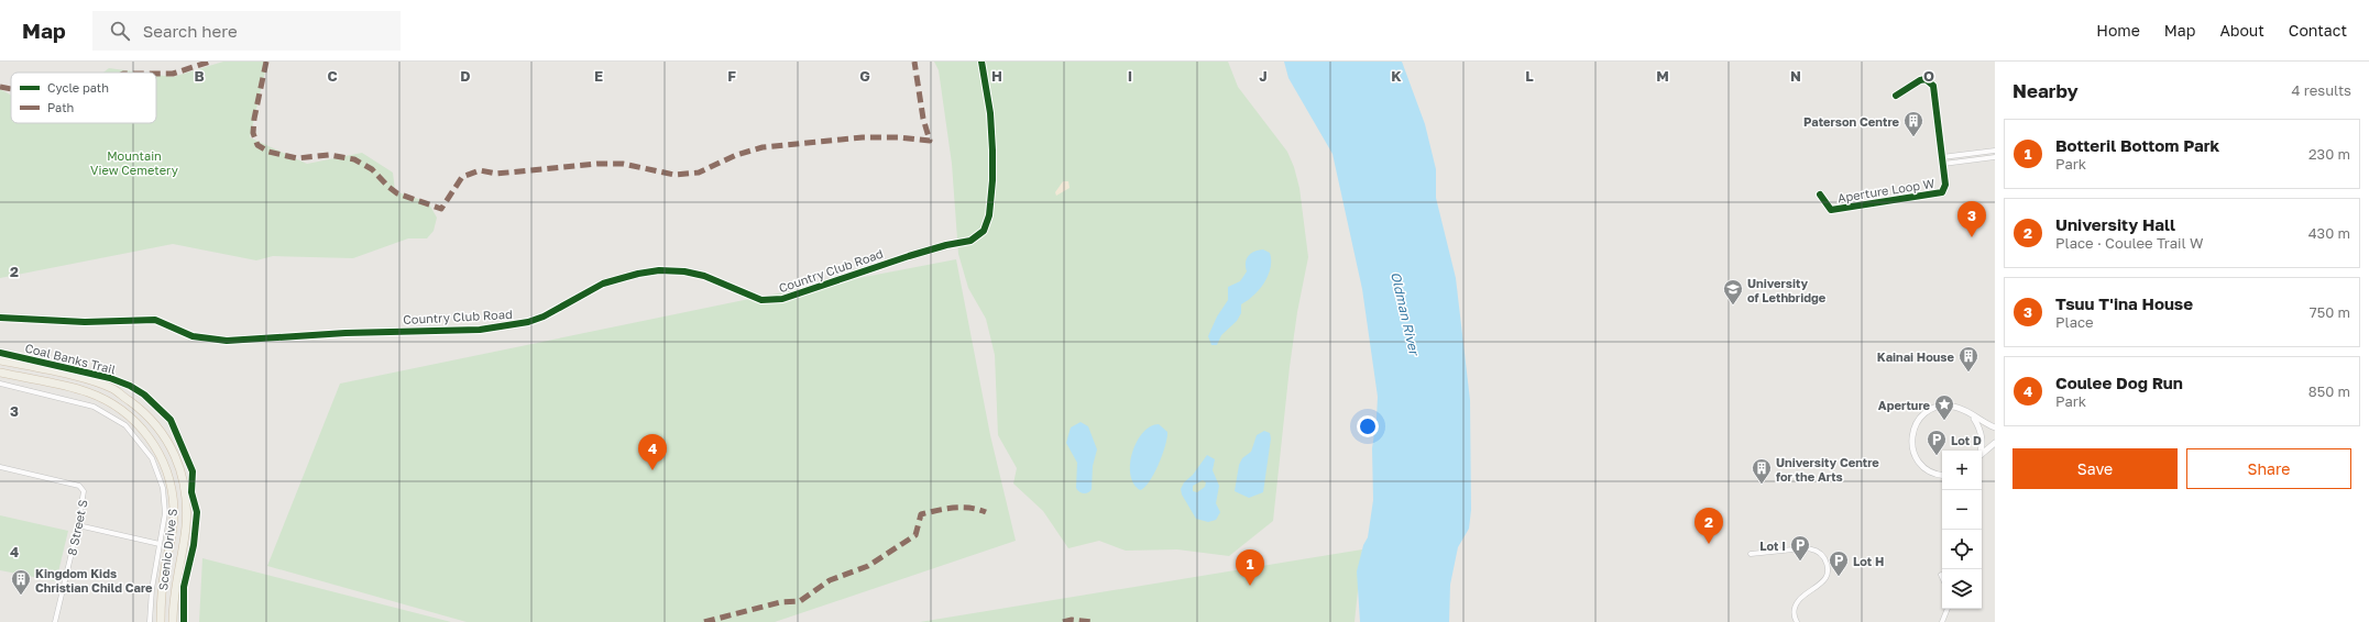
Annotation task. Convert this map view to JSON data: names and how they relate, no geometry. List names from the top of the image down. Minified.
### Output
{"streets":{"main road":["Scenic Drive S"],"street":["Aperture Loop W","Country Club Road","8 Street S"],"cycle path":["Coal Banks Trail"]},"water":["Oldman River"],"parks":["Mountain View Cemetery"],"places":{"building":["Paterson Centre","Kainai House","University Centre for the Arts","Kingdom Kids Christian Child Care"],"school or university":["University of Lethbridge"],"place":["Aperture"],"parking":["Lot D","Lot I","Lot H"]},"legend":["Cycle path","Path"],"page":{"header":"Map","search":"Search here","nav":["Home","Map","About","Contact"],"heading":["Nearby","4 results"],"list":[{"mark":"1","name":"Botteril Bottom Park","note":"Park","value":"230 m"},{"mark":"2","name":"University Hall","note":"Place · Coulee Trail W","value":"430 m"},{"mark":"3","name":"Tsuu T'ina House","note":"Place","value":"750 m"},{"mark":"4","name":"Coulee Dog Run","note":"Park","value":"850 m"}],"pins":["3","4","2","1"],"buttons":["Save","Share"],"map_buttons":["+","−"]},"grid":{"columns":["B","C","D","E","F","G","H","I","J","K","L","M","N","O"],"rows":["2","3","4"]}}
